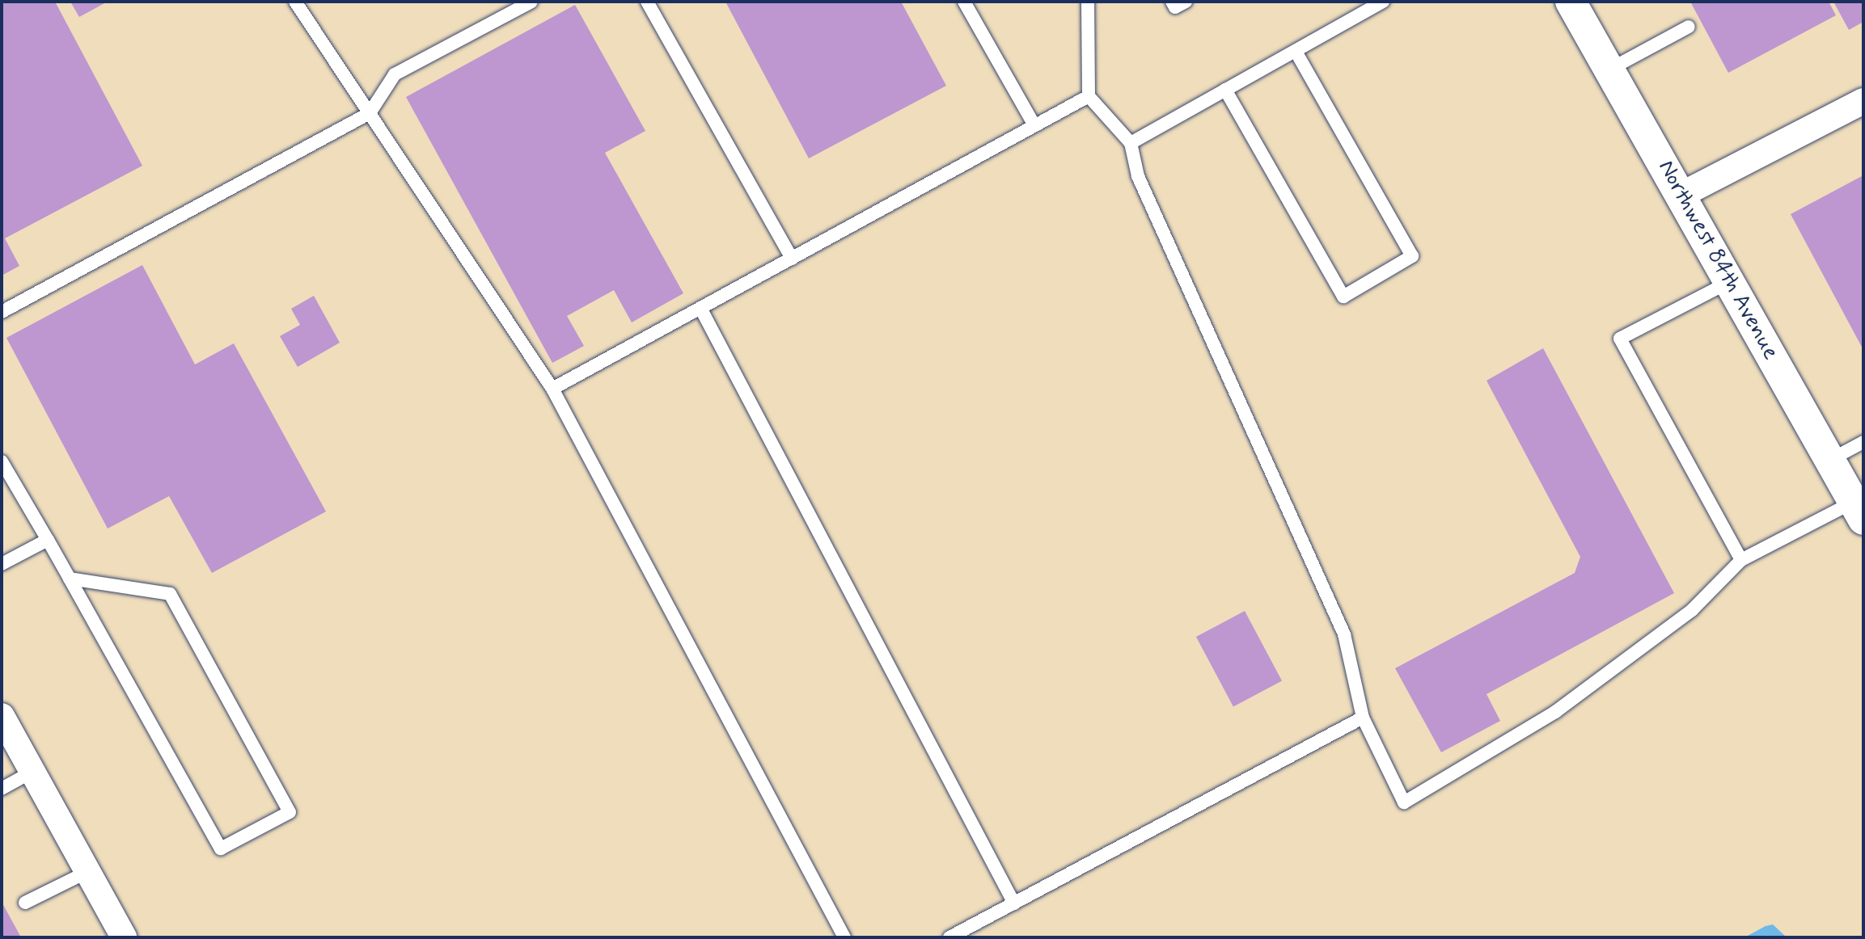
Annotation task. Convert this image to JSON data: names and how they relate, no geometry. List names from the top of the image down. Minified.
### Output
{"streets":{"street":["Northwest 84th Avenue"]}}
